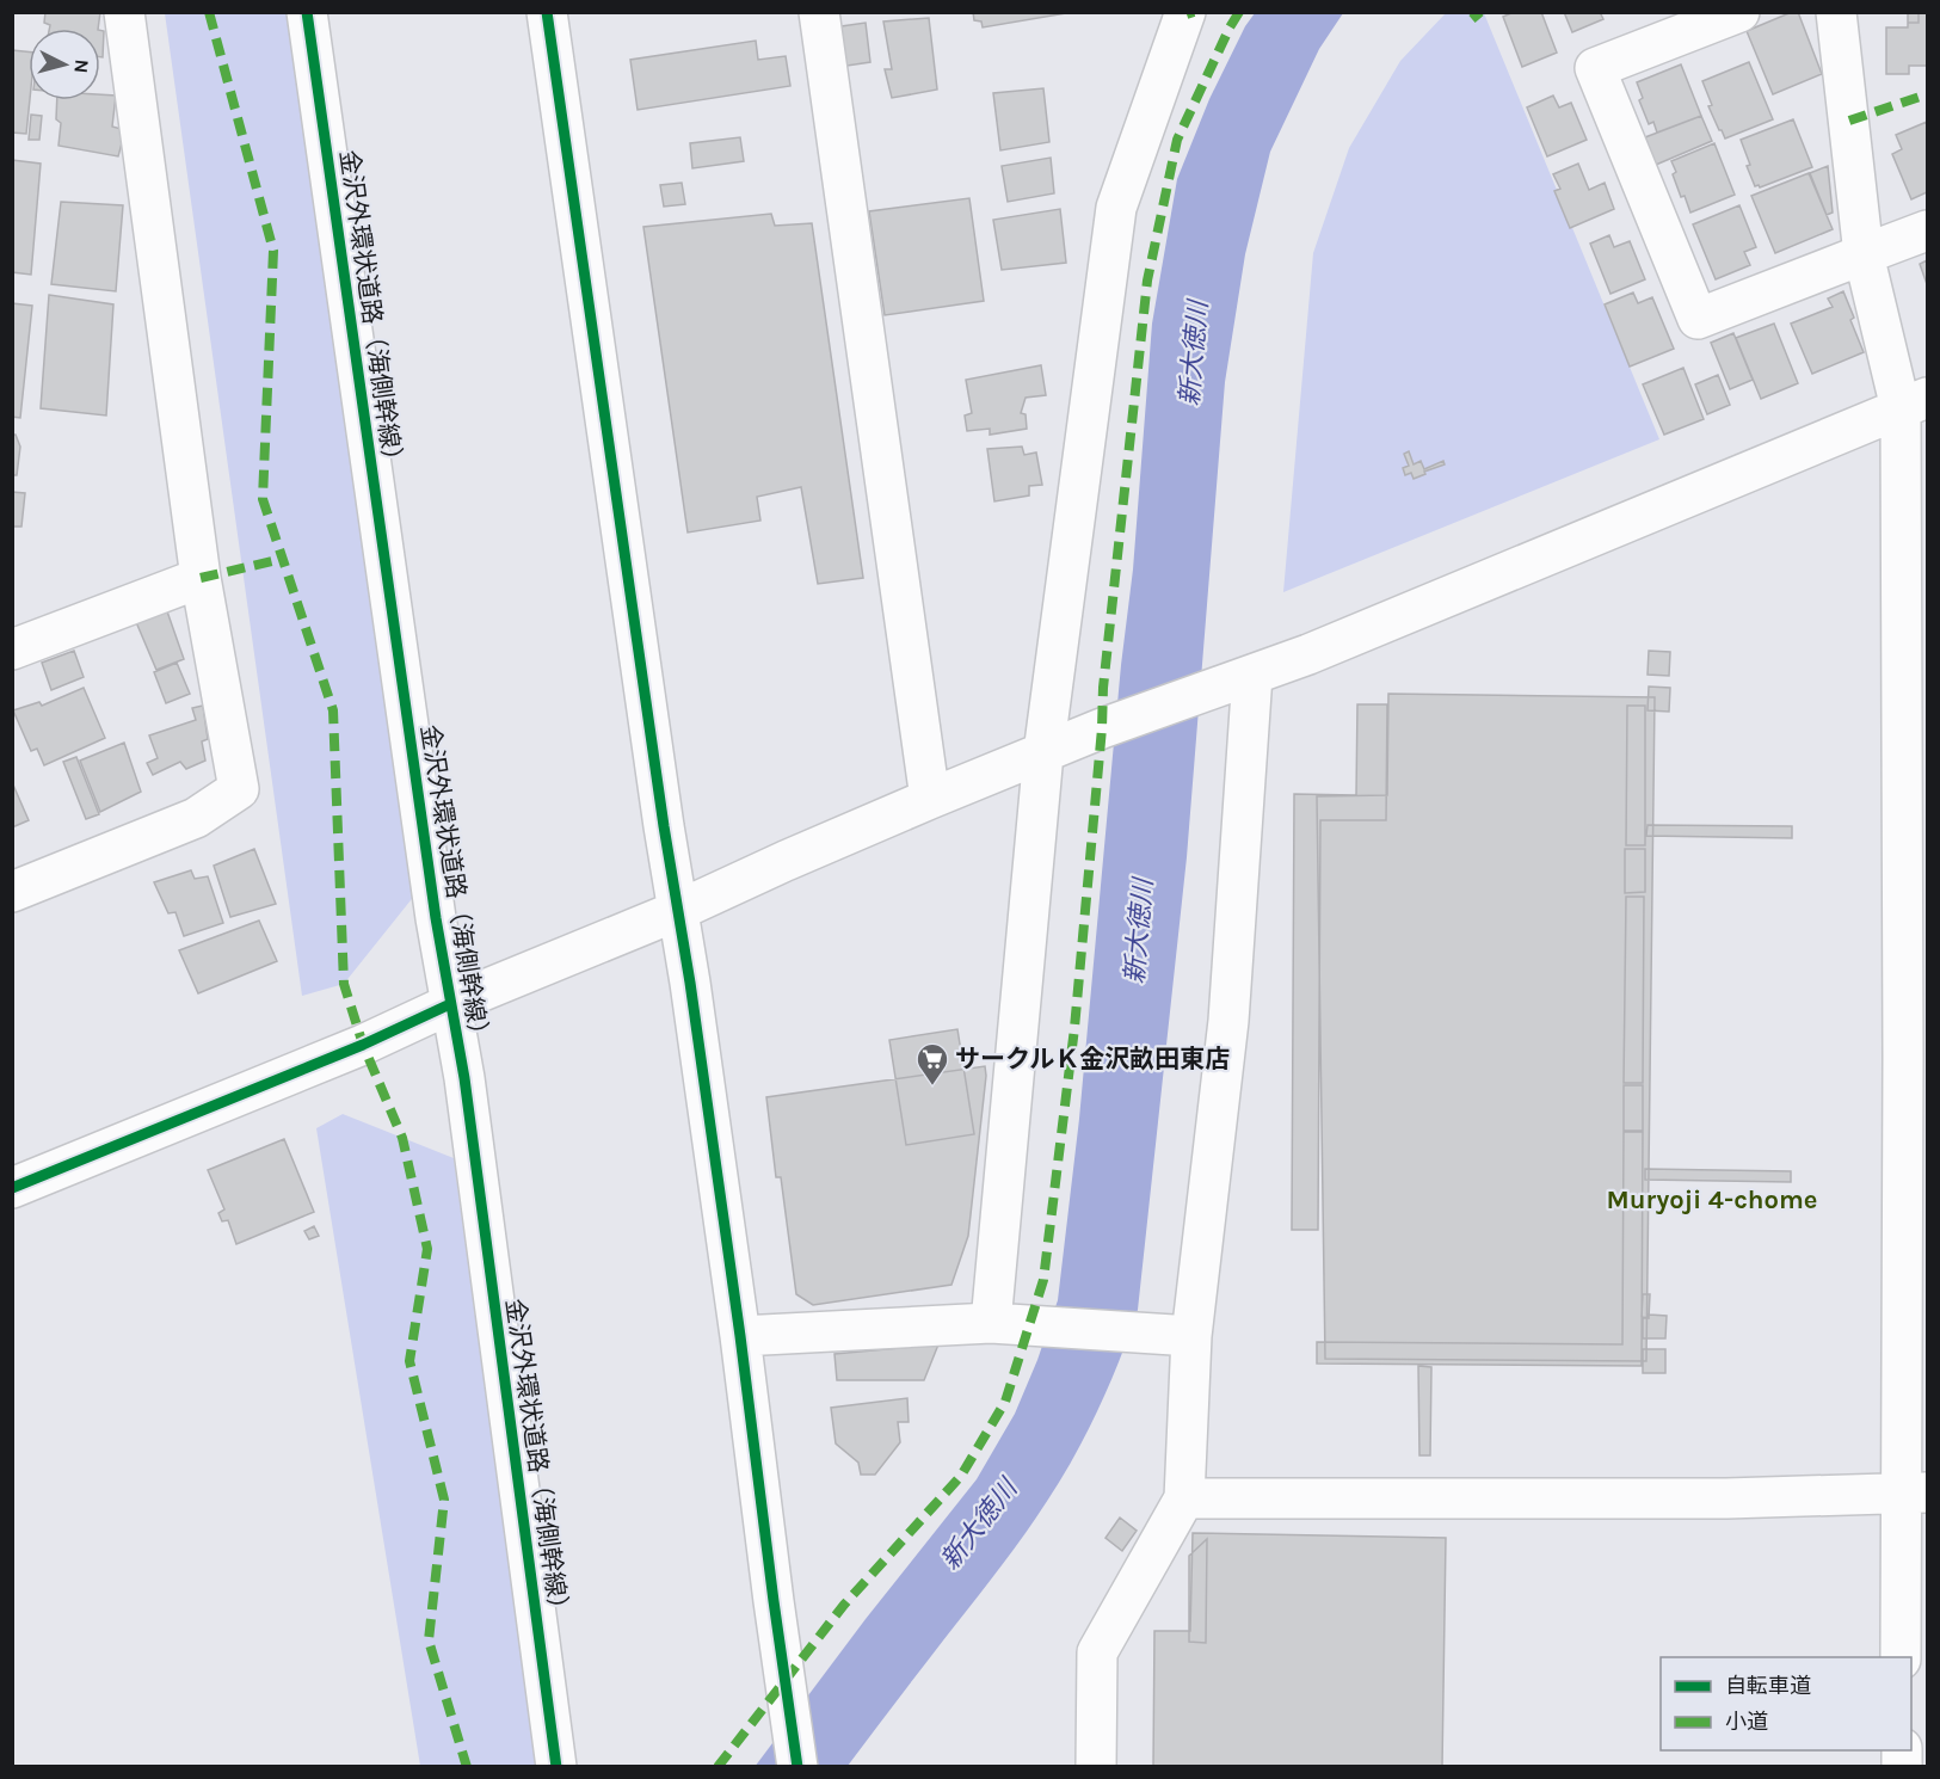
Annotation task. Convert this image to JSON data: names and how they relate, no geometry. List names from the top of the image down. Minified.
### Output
{"streets":{"street":["金沢外環状道路（海側幹線）"]},"districts":["Muryoji 4-chome"],"water":["新大徳川"],"places":{"supermarket":["サークルＫ金沢畝田東店"]},"legend":["自転車道","小道"],"north":"right"}
